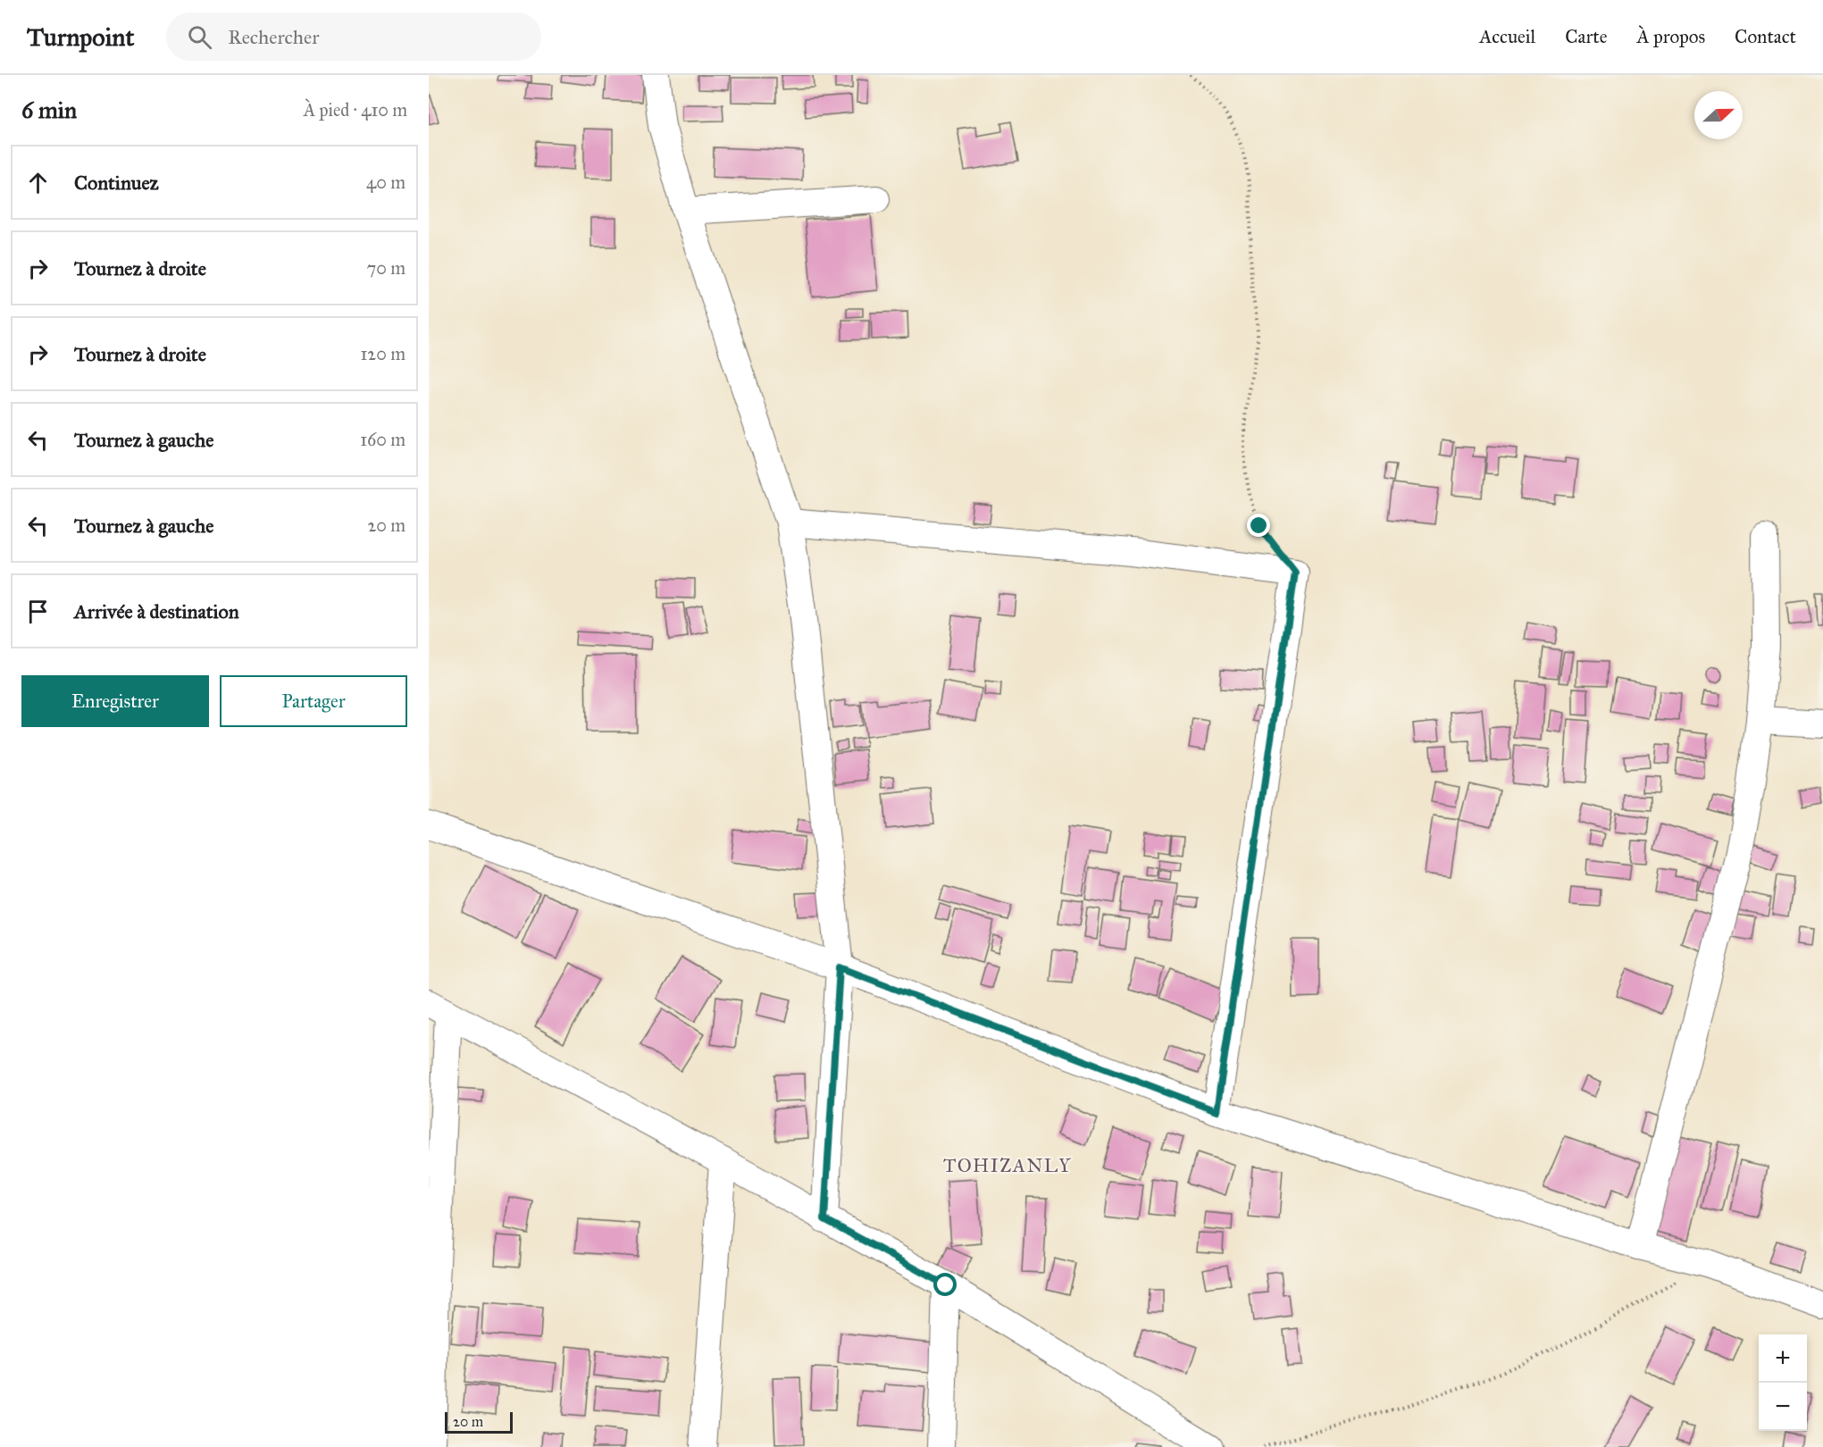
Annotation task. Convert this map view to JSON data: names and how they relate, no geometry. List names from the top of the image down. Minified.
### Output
{"districts":["TOHIZANLY"],"scale_bar":"20 m","north":"right","page":{"header":"Turnpoint","search":"Rechercher","nav":["Accueil","Carte","À propos","Contact"],"heading":["6 min","À pied · 410 m"],"list":[["Continuez","40 m"],["Tournez à droite","70 m"],["Tournez à droite","120 m"],["Tournez à gauche","160 m"],["Tournez à gauche","20 m"],"Arrivée à destination"],"buttons":["Enregistrer","Partager"],"map_buttons":["+","−"],"scale":"20 m"}}
